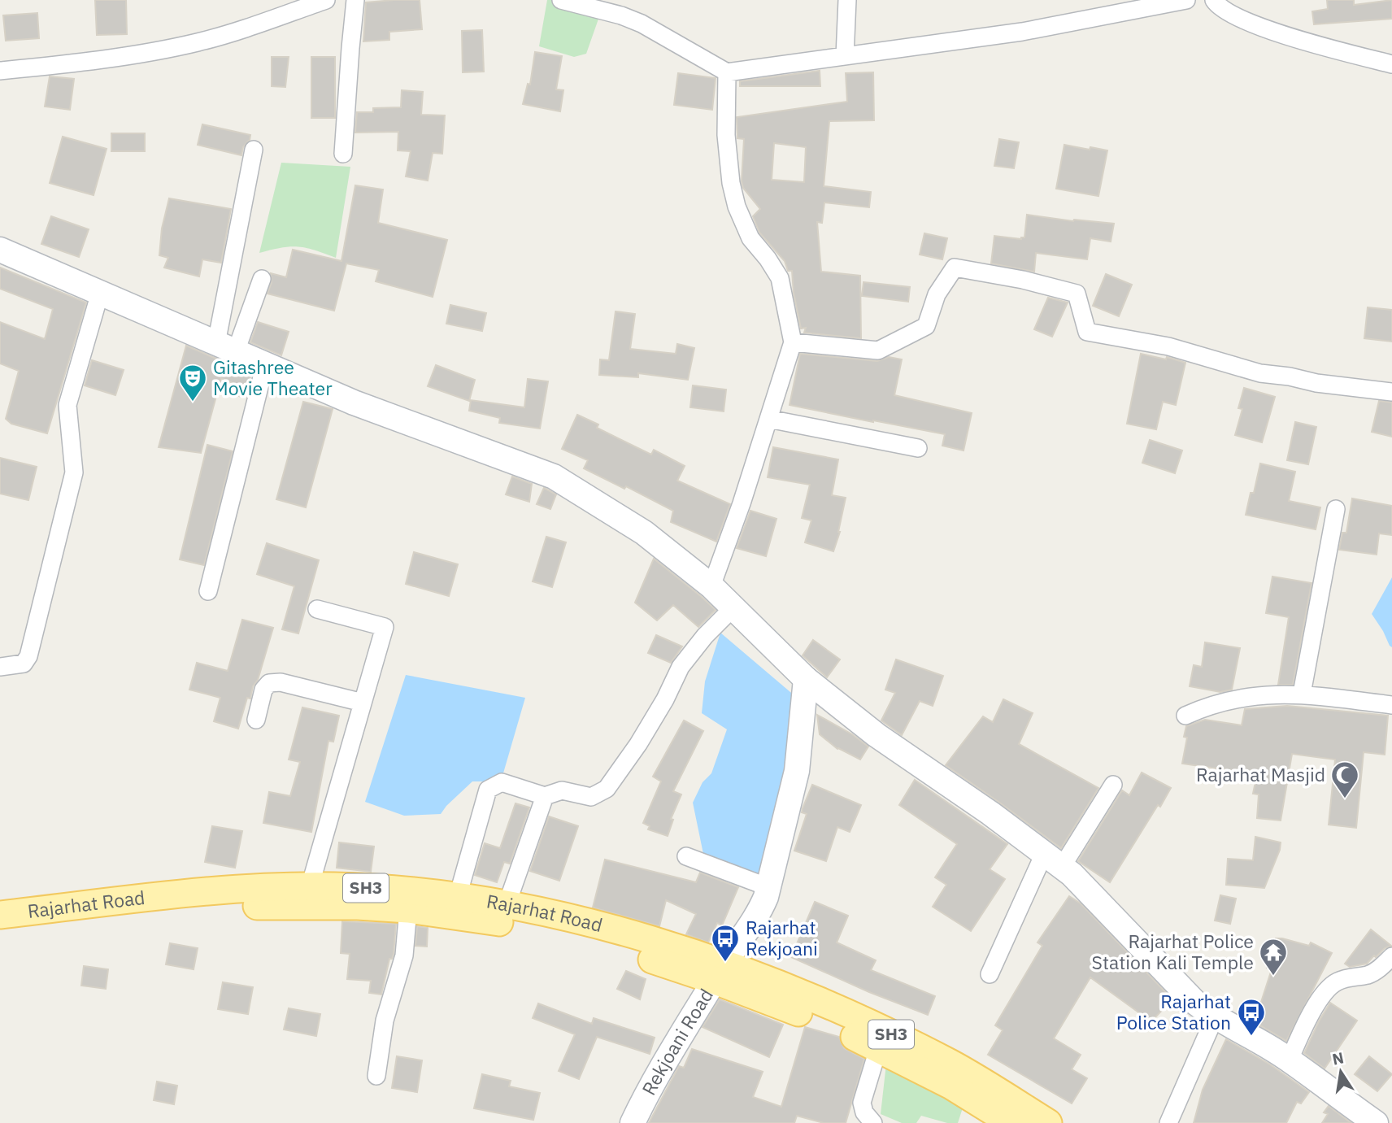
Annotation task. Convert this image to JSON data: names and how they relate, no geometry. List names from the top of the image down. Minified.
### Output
{"streets":{"main road":["SH3","Rajarhat Road"],"street":["Rekjoani Road"]},"crossings":[["Rajarhat Road","Rekjoani Road"]],"places":{"theatre":["Gitashree Movie Theater"],"mosque":["Rajarhat Masjid"],"bus stop":["Rajarhat Rekjoani","Rajarhat Police Station"],"temple":["Rajarhat Police Station Kali Temple"]},"north":"top"}
